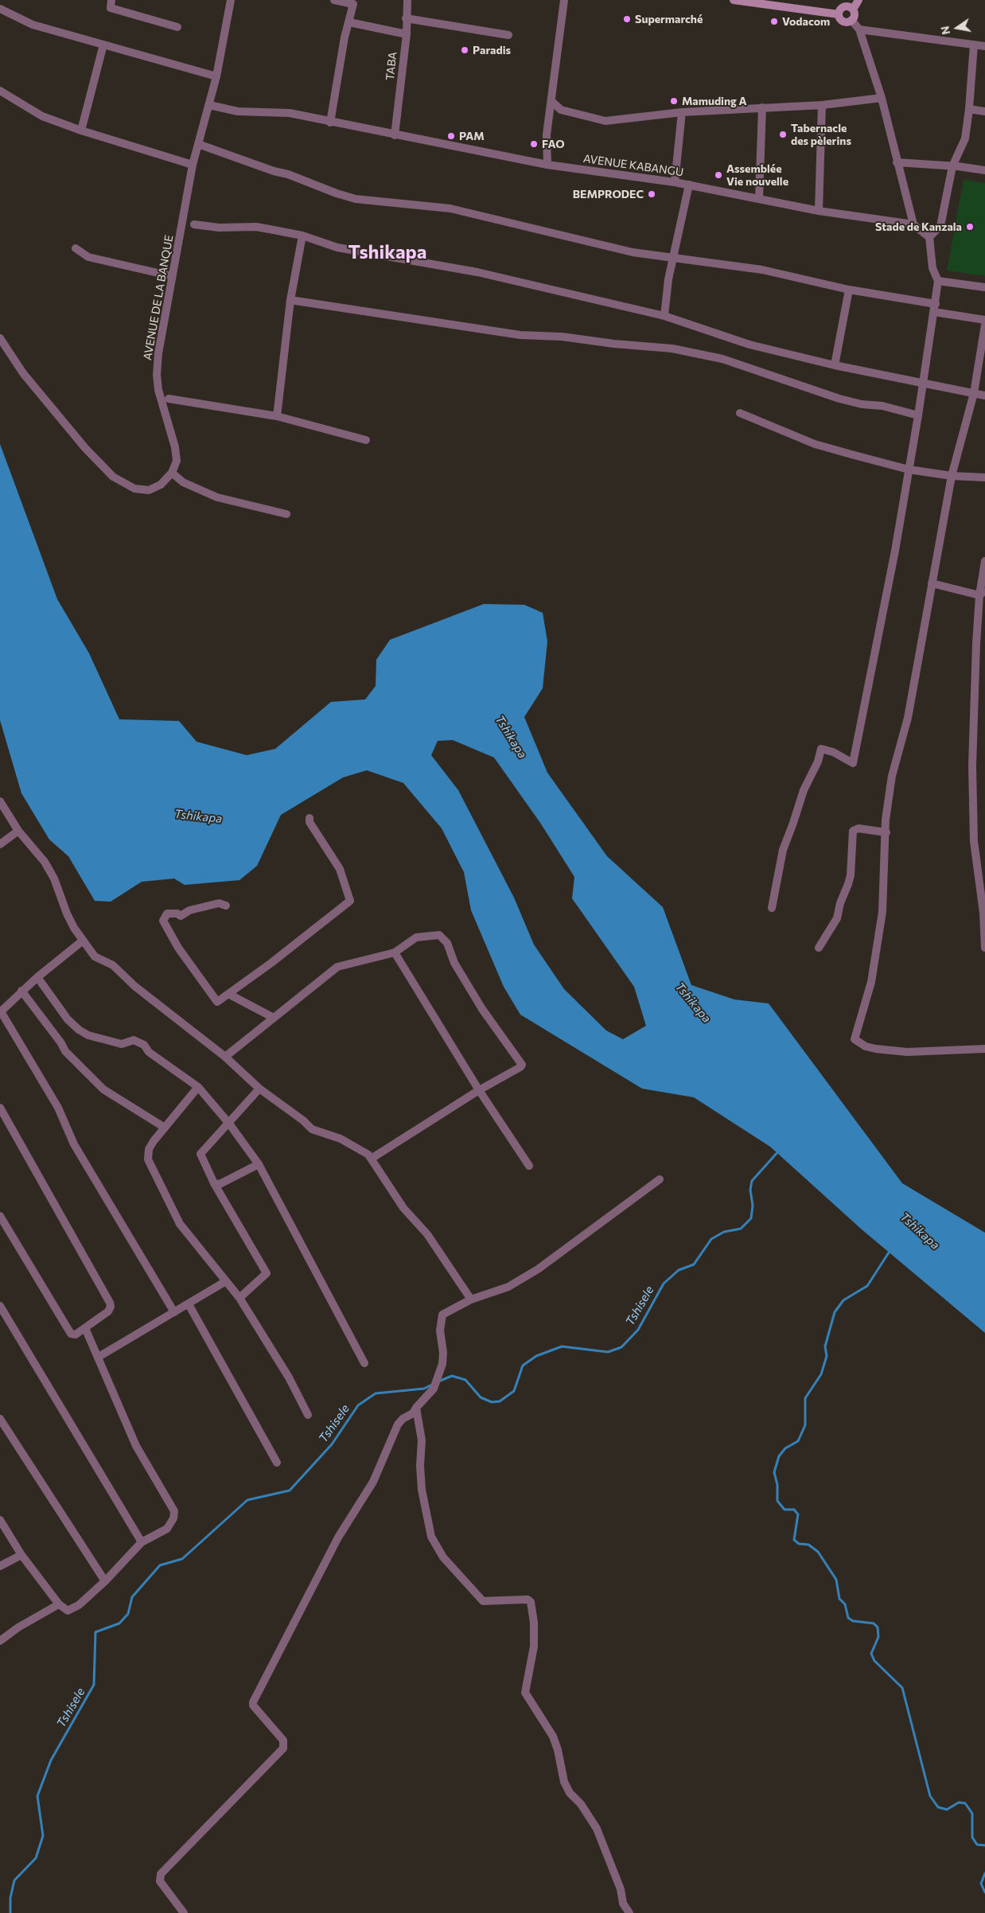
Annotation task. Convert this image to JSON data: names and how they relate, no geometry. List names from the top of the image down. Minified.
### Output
{"streets":{"street":["TABA","AVENUE KABANGU","AVENUE DE LA BANQUE"]},"crossings":[["TABA","AVENUE KABANGU"],["AVENUE KABANGU","AVENUE DE LA BANQUE"]],"districts":["Tshikapa"],"water":["Tshikapa","Tshisele"],"places":["Supermarché","Vodacom","Paradis","Mamuding A","Tabernacle des pèlerins","PAM","FAO","Assemblée Vie nouvelle","BEMPRODEC","Stade de Kanzala"],"north":"left"}
